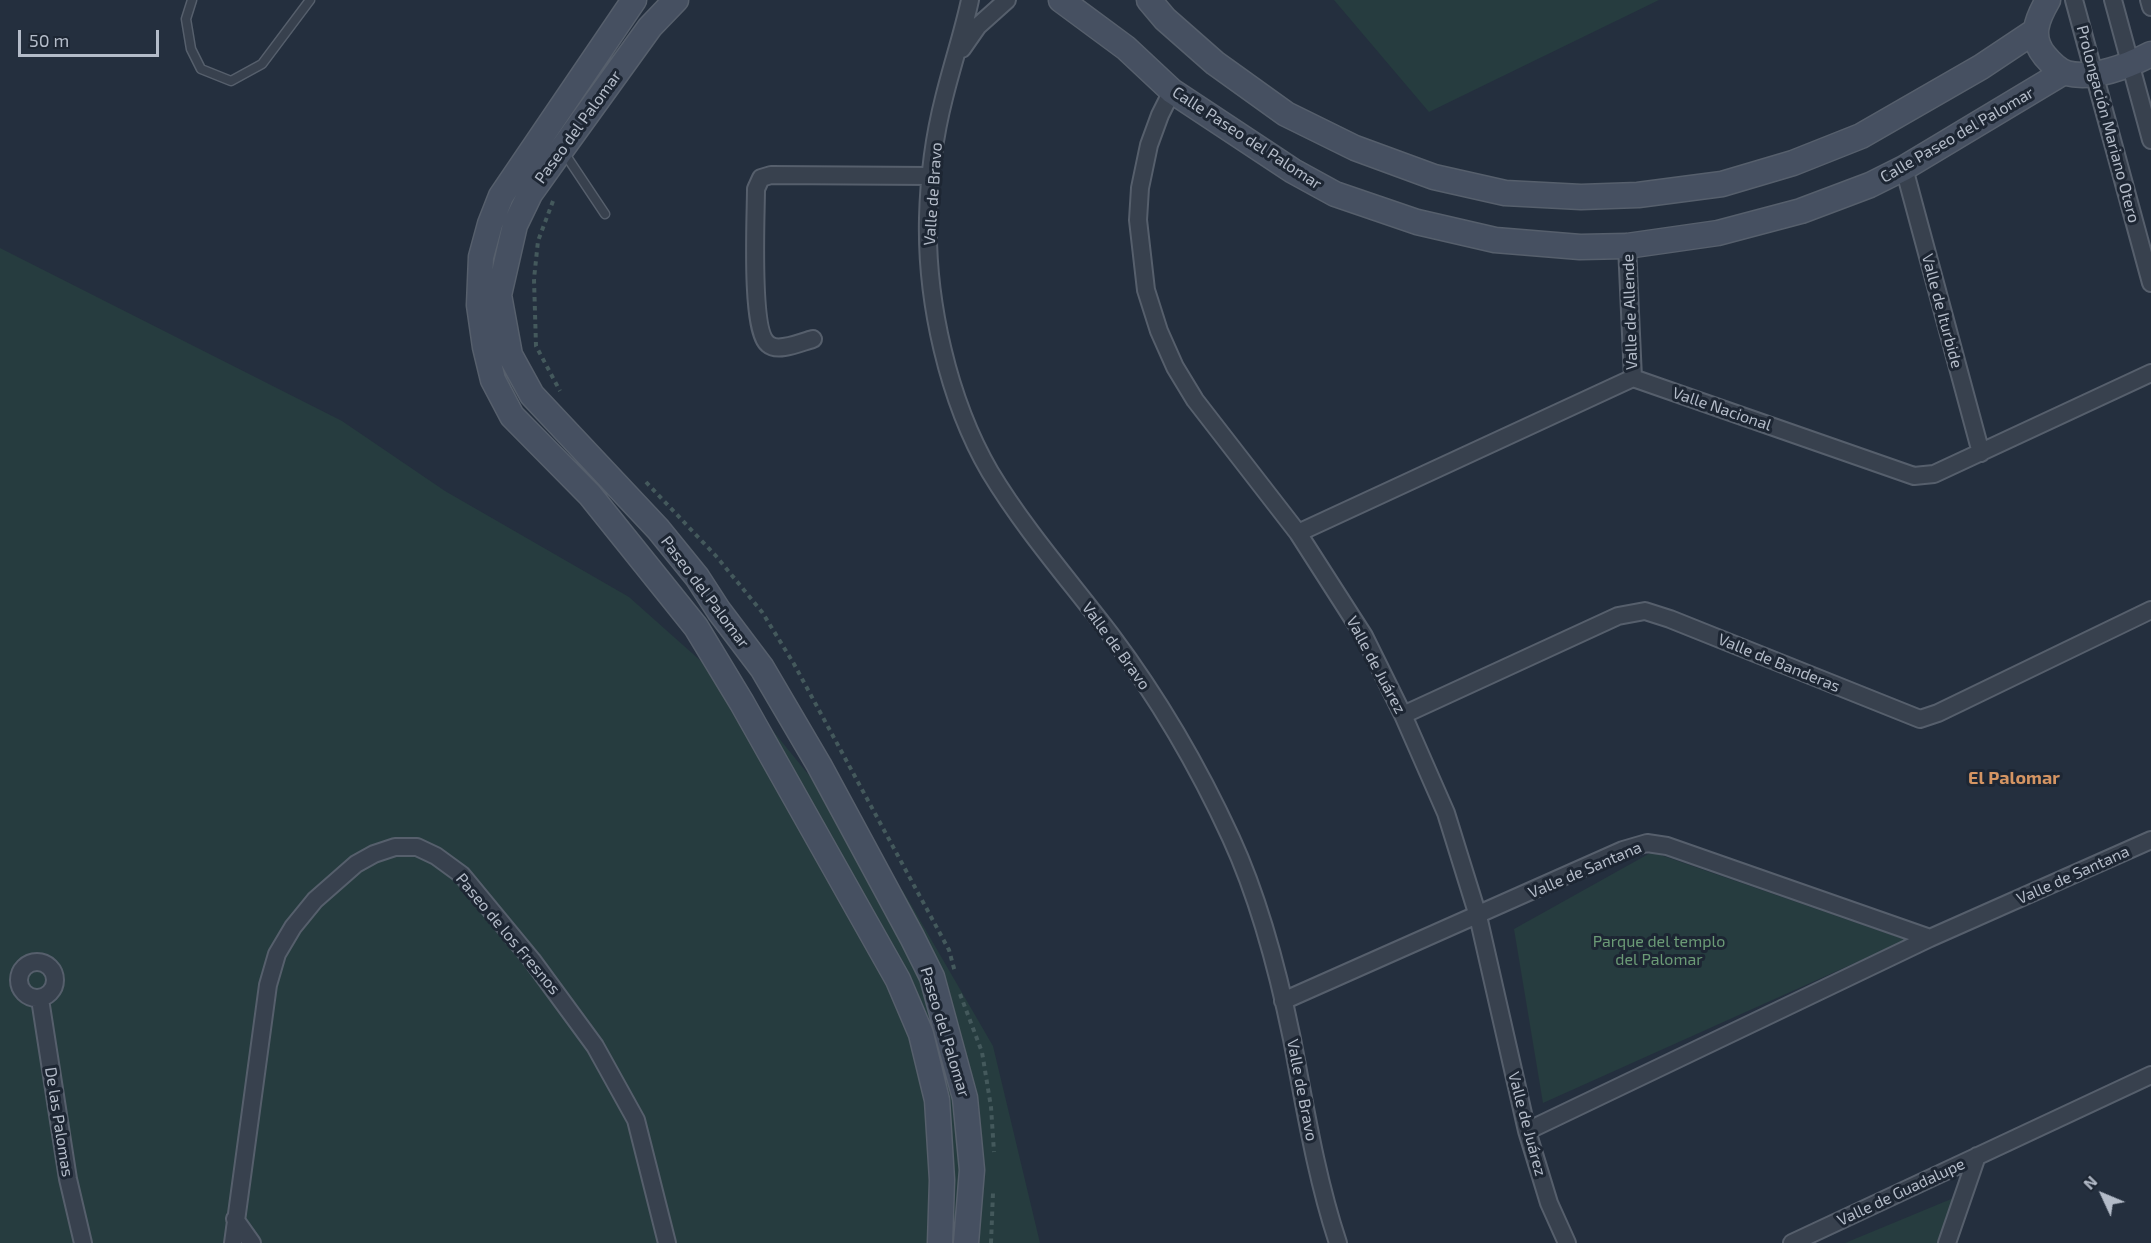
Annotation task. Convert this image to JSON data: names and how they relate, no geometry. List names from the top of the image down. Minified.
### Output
{"streets":{"street":["Prolongación Mariano Otero","Paseo del Palomar","Calle Paseo del Palomar","Valle de Bravo","Valle de Iturbide","Valle de Allende","Valle Nacional","Valle de Banderas","Valle de Juárez","Valle de Santana","Paseo de los Fresnos","De las Palomas","Valle de Guadalupe"]},"crossings":[["Calle Paseo del Palomar","Valle de Iturbide"],["Calle Paseo del Palomar","Valle de Allende"],["Calle Paseo del Palomar","Valle de Juárez"],["Valle de Bravo","Valle de Santana"],["Valle de Iturbide","Valle Nacional"],["Valle de Allende","Valle Nacional"],["Valle de Banderas","Valle de Juárez"],["Valle de Juárez","Valle de Santana"]],"districts":["El Palomar"],"parks":["Parque del templo del Palomar"],"scale_bar":"50 m","north":"top left"}
